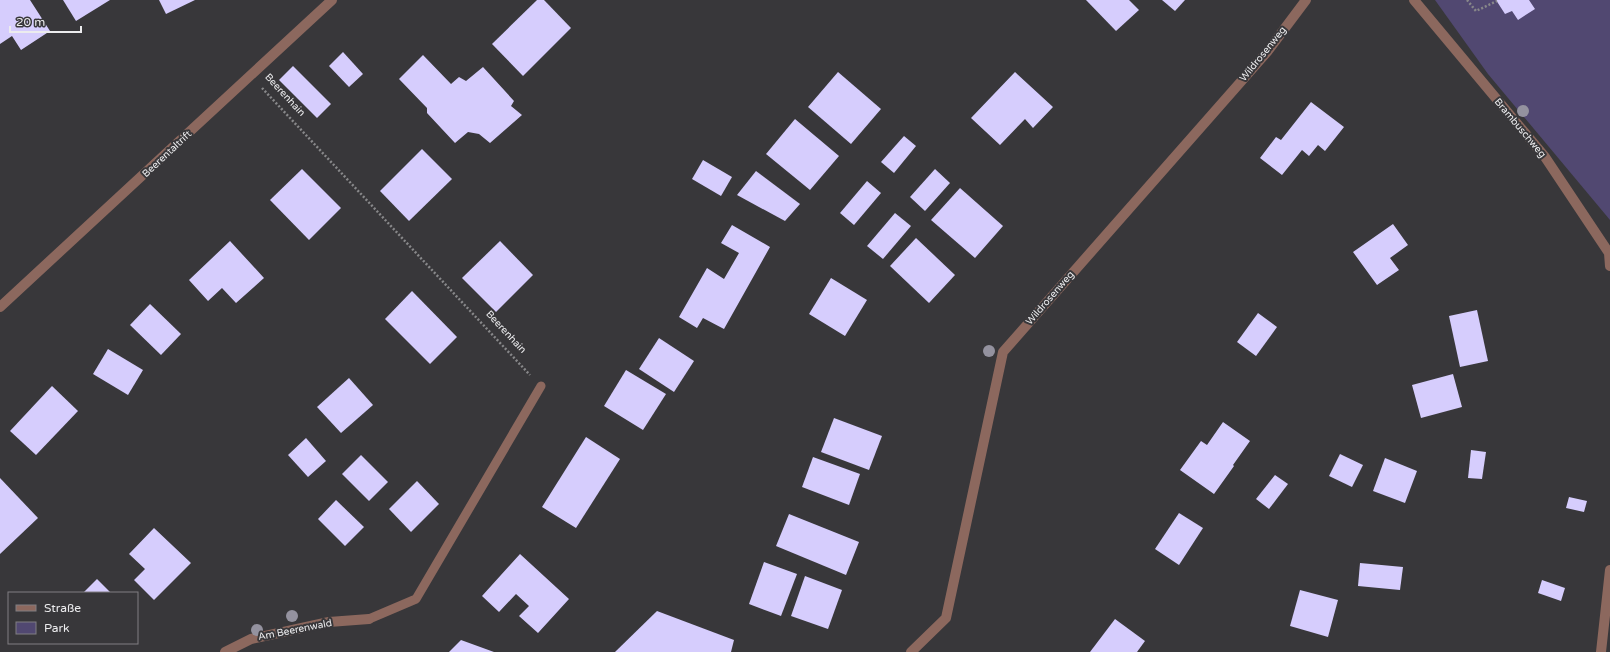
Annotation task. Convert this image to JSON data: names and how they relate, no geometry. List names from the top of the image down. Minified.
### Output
{"streets":{"street":["Wildrosenweg","Brambuschweg","Beerentaltrift","Am Beerenwald"],"path":["Beerenhain"]},"crossings":[["Beerenhain","Beerentaltrift"]],"legend":["Straße","Park"],"scale_bar":"20 m"}
